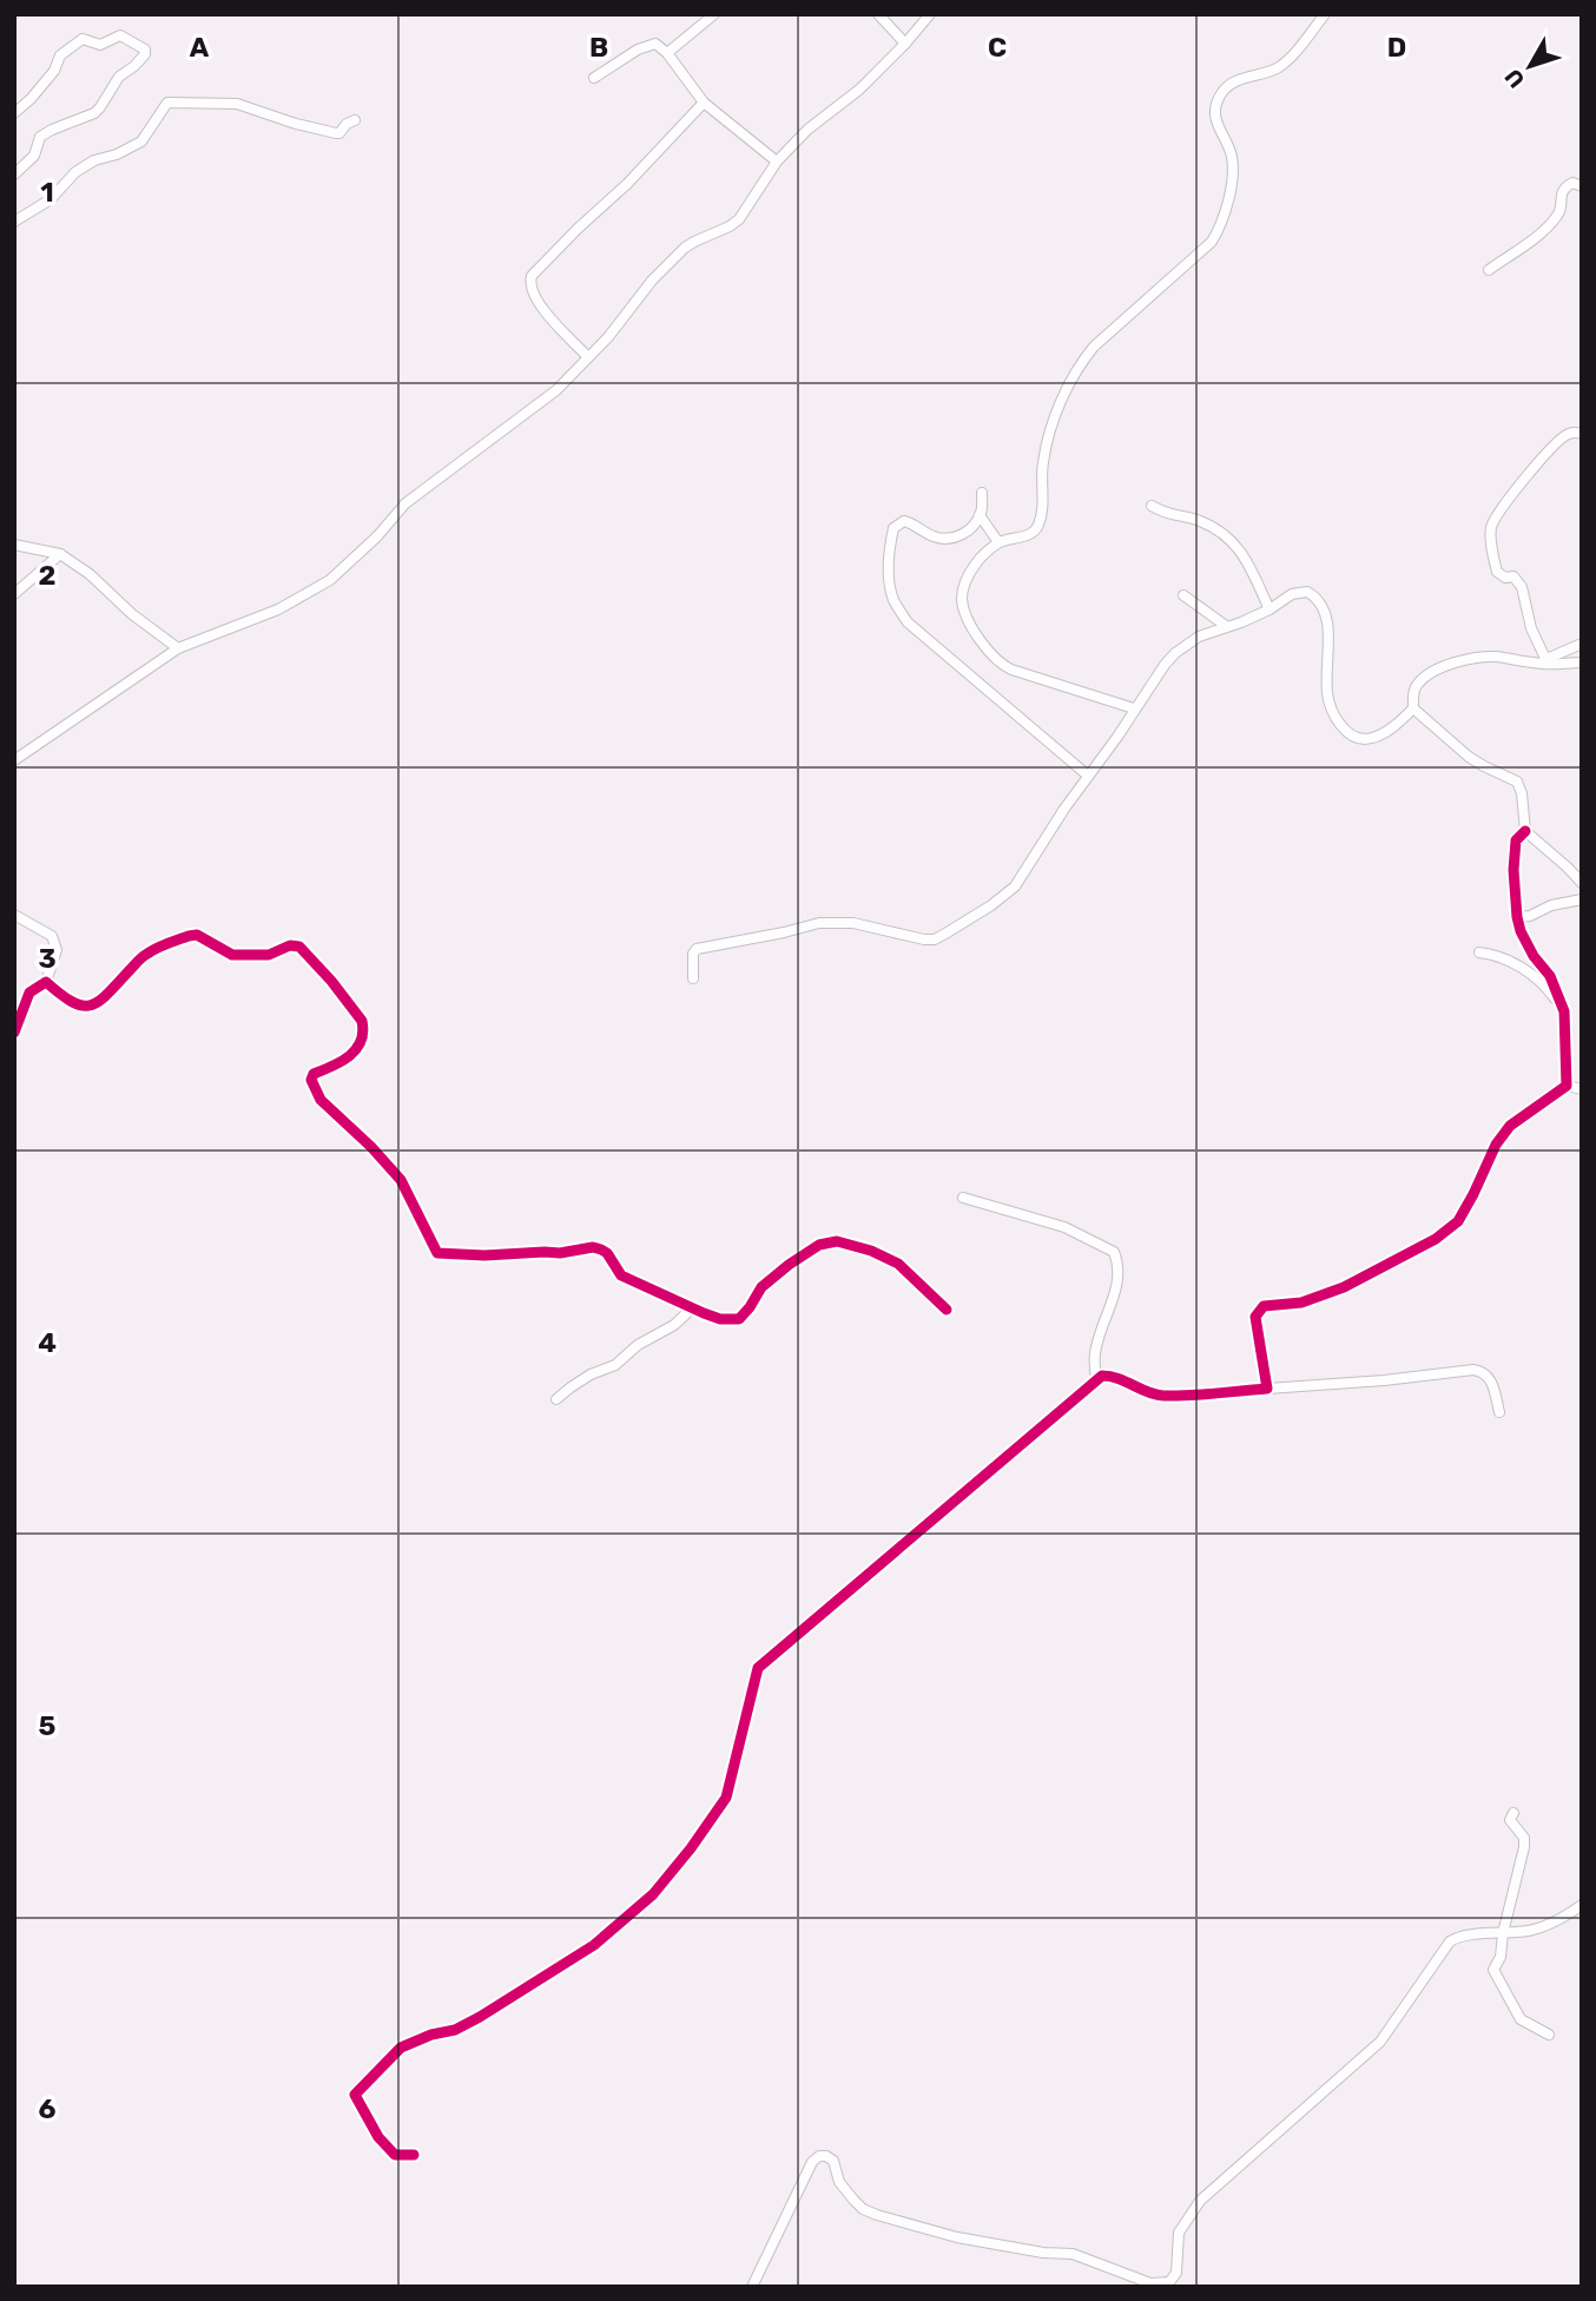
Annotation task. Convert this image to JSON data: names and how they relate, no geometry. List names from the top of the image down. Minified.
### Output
{"north":"bottom left","grid":{"columns":["A","B","C","D"],"rows":["1","2","3","4","5","6"]}}
